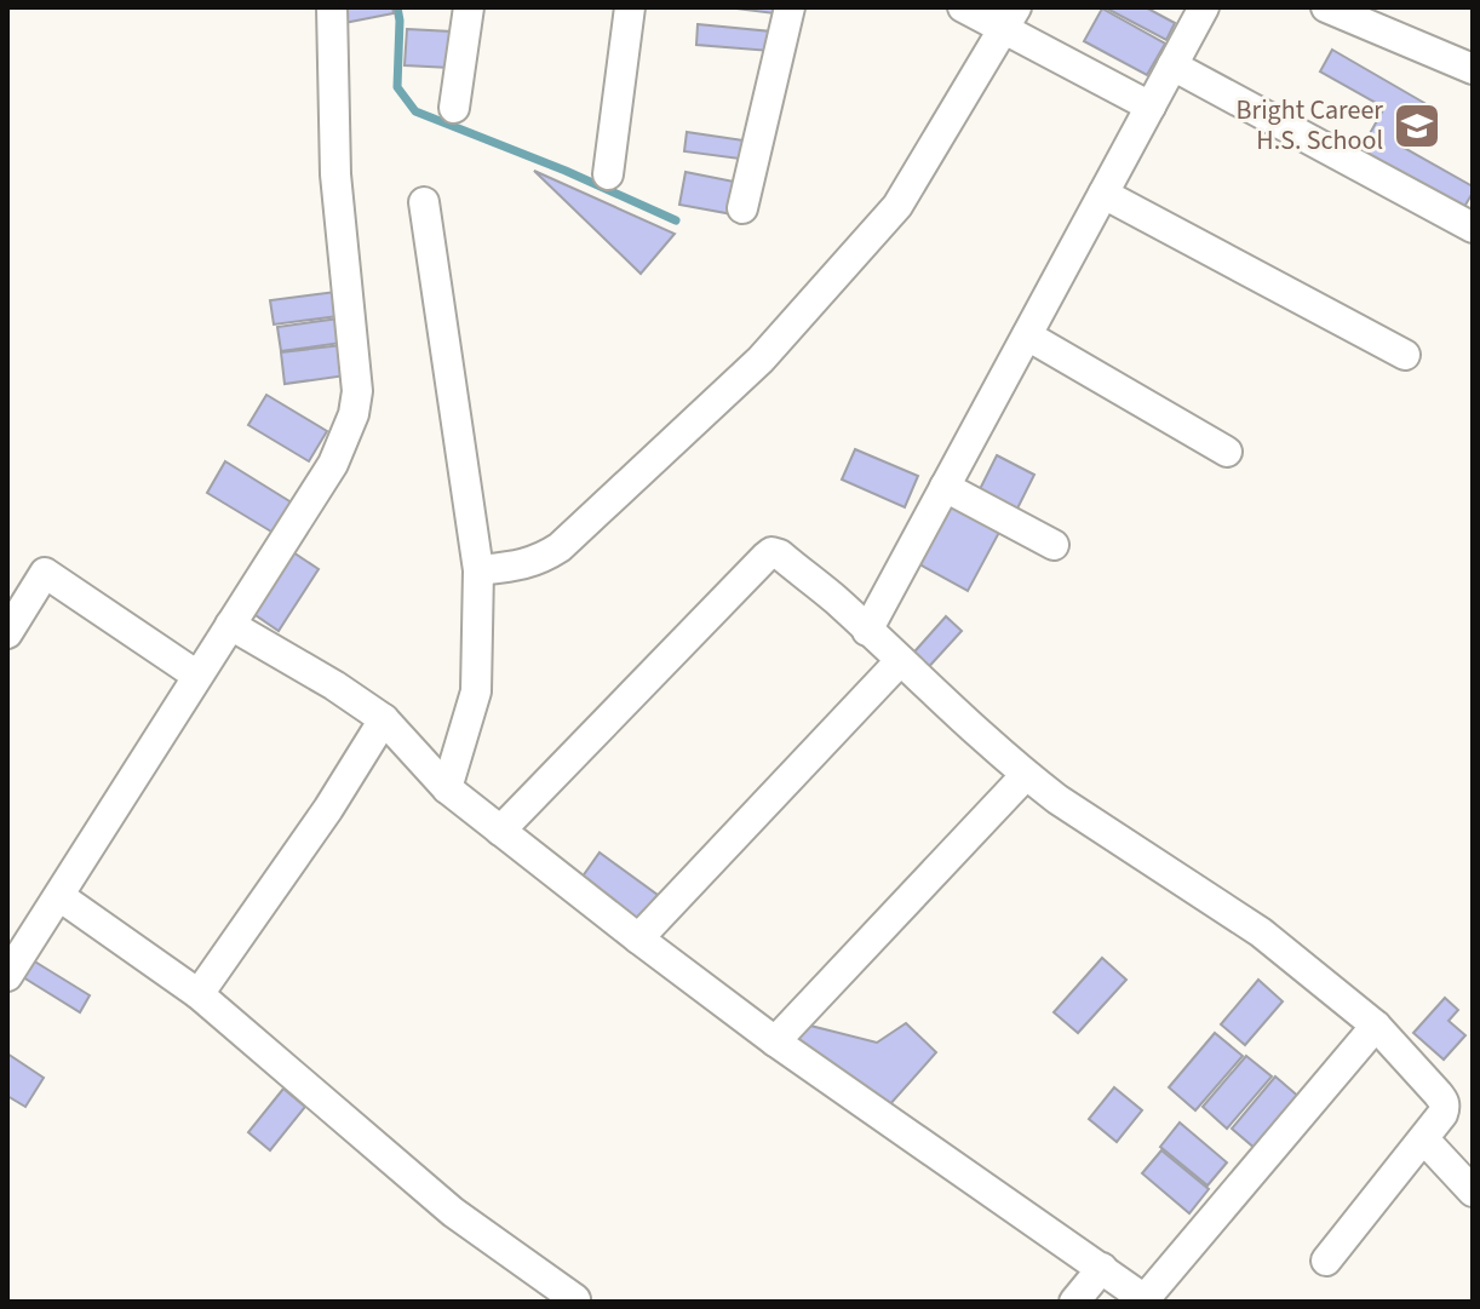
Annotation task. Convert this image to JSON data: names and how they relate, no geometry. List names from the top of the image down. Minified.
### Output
{"places":{"school or university":["Bright Career H.S. School"]}}
